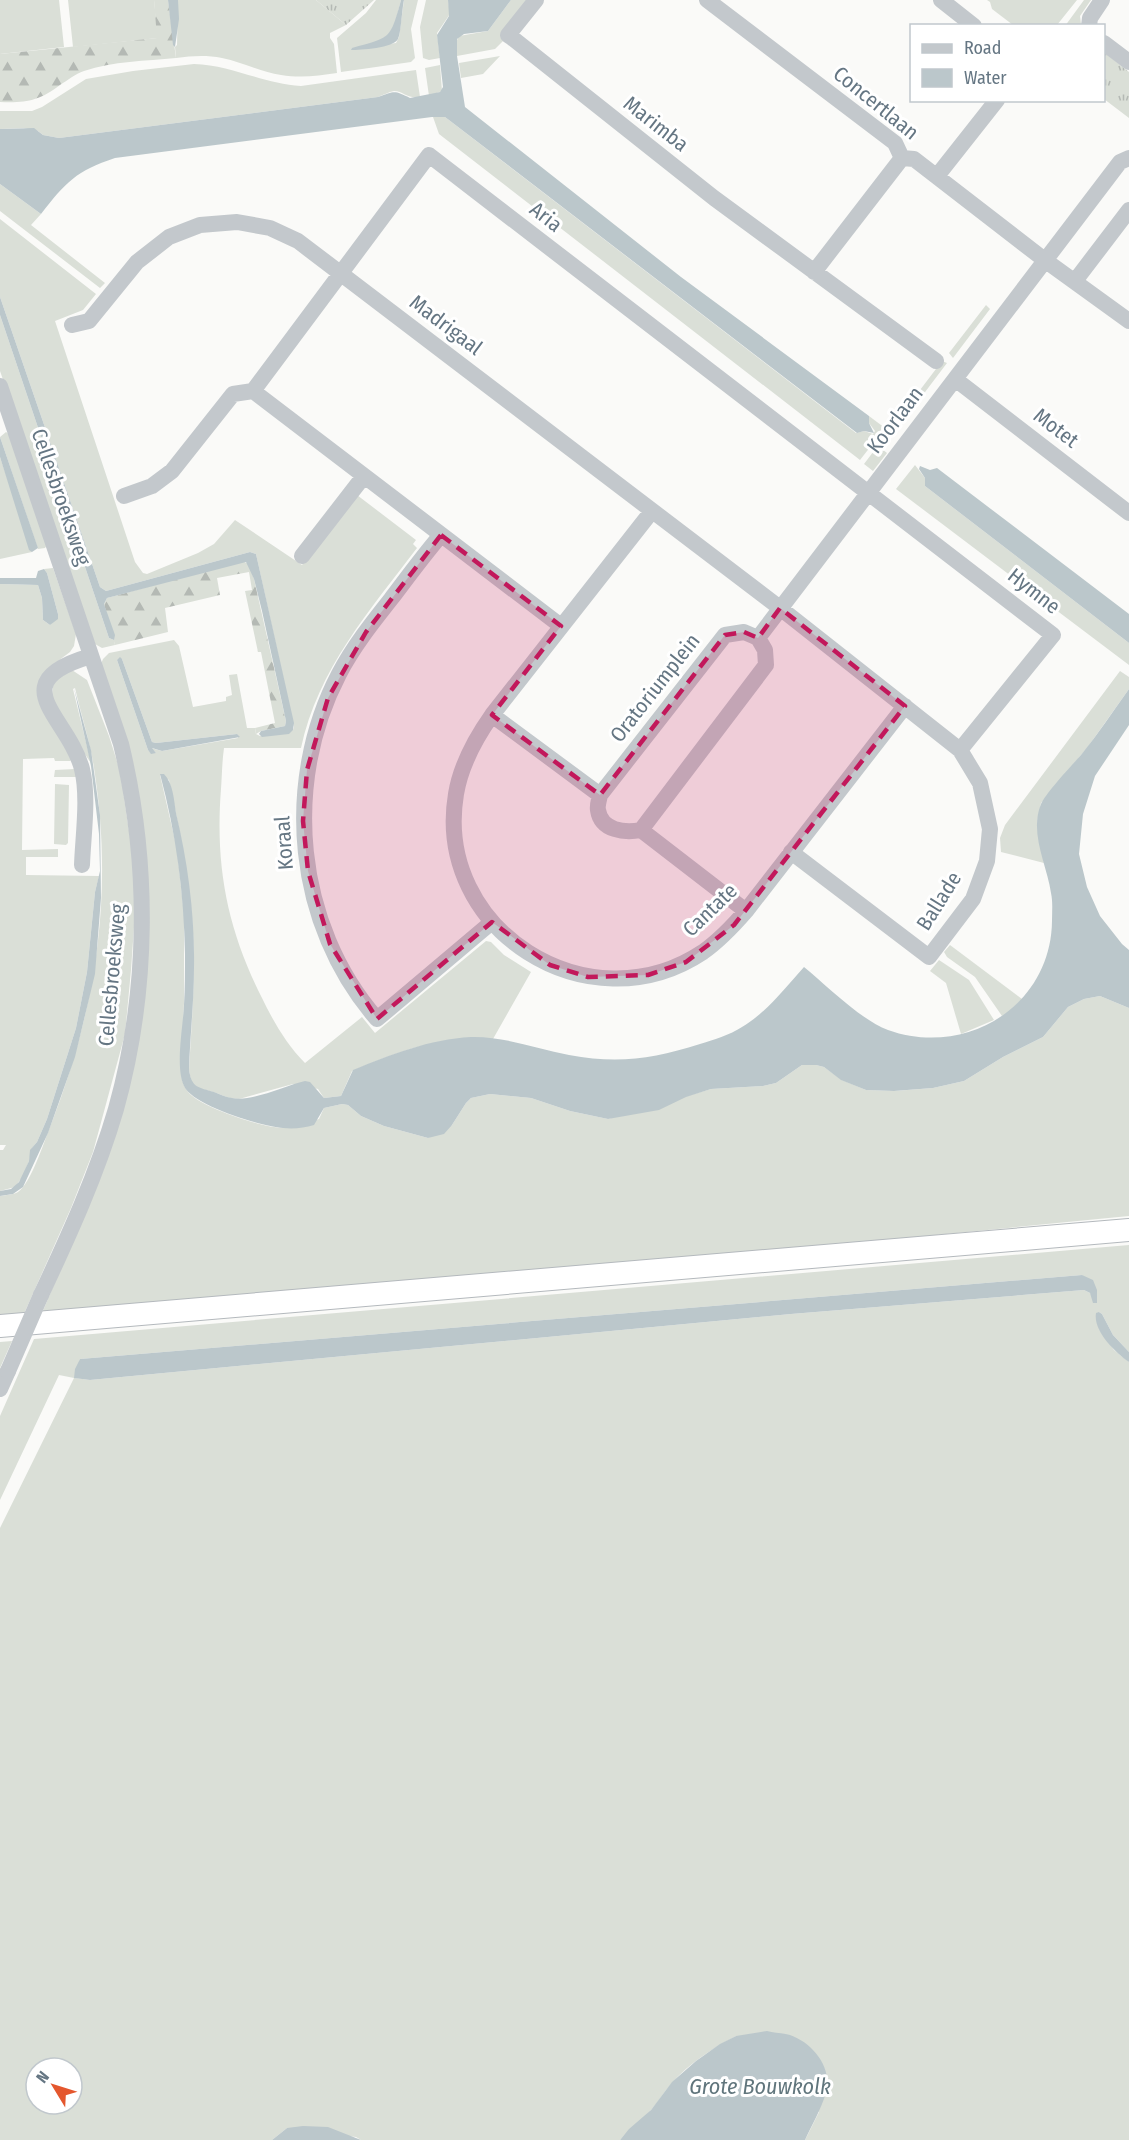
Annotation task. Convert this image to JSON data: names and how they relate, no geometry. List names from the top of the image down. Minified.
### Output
{"streets":{"street":["Concertlaan","Marimba","Aria","Madrigaal","Koorlaan","Motet","Cellesbroeksweg","Hymne","Oratoriumplein","Koraal","Ballade","Cantate"]},"crossings":[["Concertlaan","Koorlaan"],["Aria","Madrigaal"],["Aria","Koorlaan"],["Aria","Hymne"],["Madrigaal","Koorlaan"],["Madrigaal","Ballade"],["Madrigaal","Cantate"],["Koorlaan","Motet"],["Koorlaan","Hymne"],["Koorlaan","Ballade"],["Hymne","Ballade"],["Koraal","Cantate"],["Ballade","Cantate"]],"water":["Grote Bouwkolk"],"legend":["Road","Water"],"north":"top left"}
